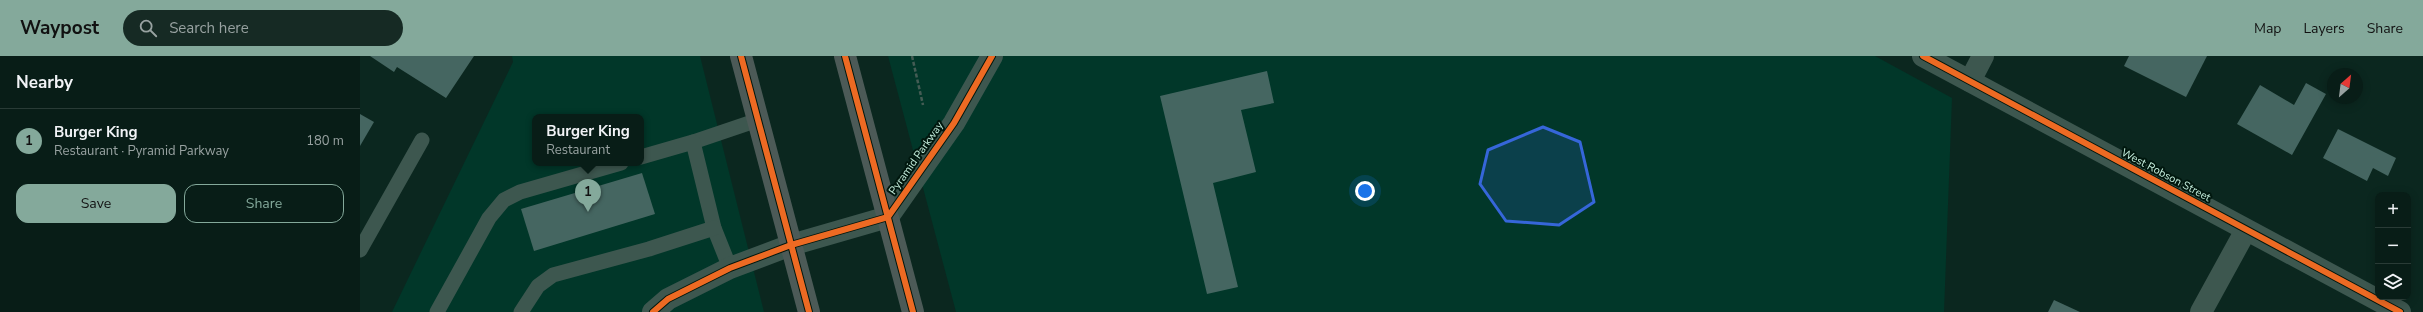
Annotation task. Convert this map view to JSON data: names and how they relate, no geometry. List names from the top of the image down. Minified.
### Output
{"streets":{"street":["Pyramid Parkway","West Robson Street"]},"north":"top right","page":{"header":"Waypost","search":"Search here","nav":["Map","Layers","Share"],"heading":"Nearby","list":[{"mark":"1","name":"Burger King","note":"Restaurant · Pyramid Parkway","value":"180 m"}],"popup":["Burger King","Restaurant"],"buttons":["Save","Share"],"pins":"1","map_buttons":["+","−"]}}
